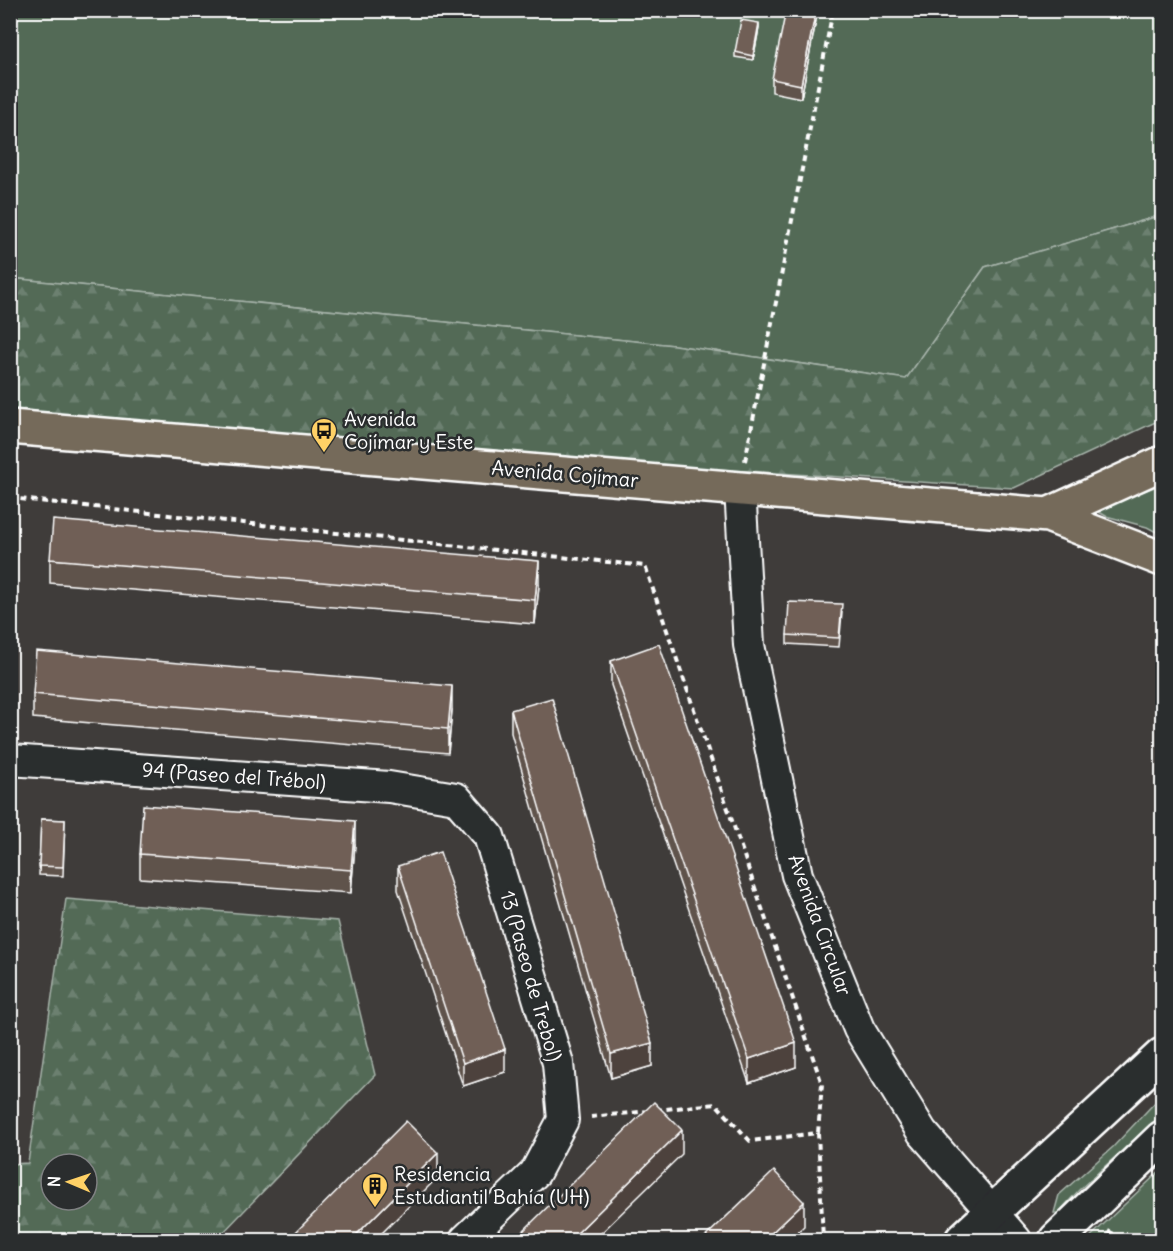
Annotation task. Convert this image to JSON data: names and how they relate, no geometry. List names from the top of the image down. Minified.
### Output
{"streets":{"main road":["Avenida Cojímar"],"street":["94 (Paseo del Trébol)","Avenida Circular","13 (Paseo de Trebol)"]},"crossings":[["Avenida Cojímar","Avenida Circular"],["94 (Paseo del Trébol)","13 (Paseo de Trebol)"]],"places":{"bus stop":["Avenida Cojímar y Este"],"building":["Residencia Estudiantil Bahía (UH)"]},"north":"left"}
